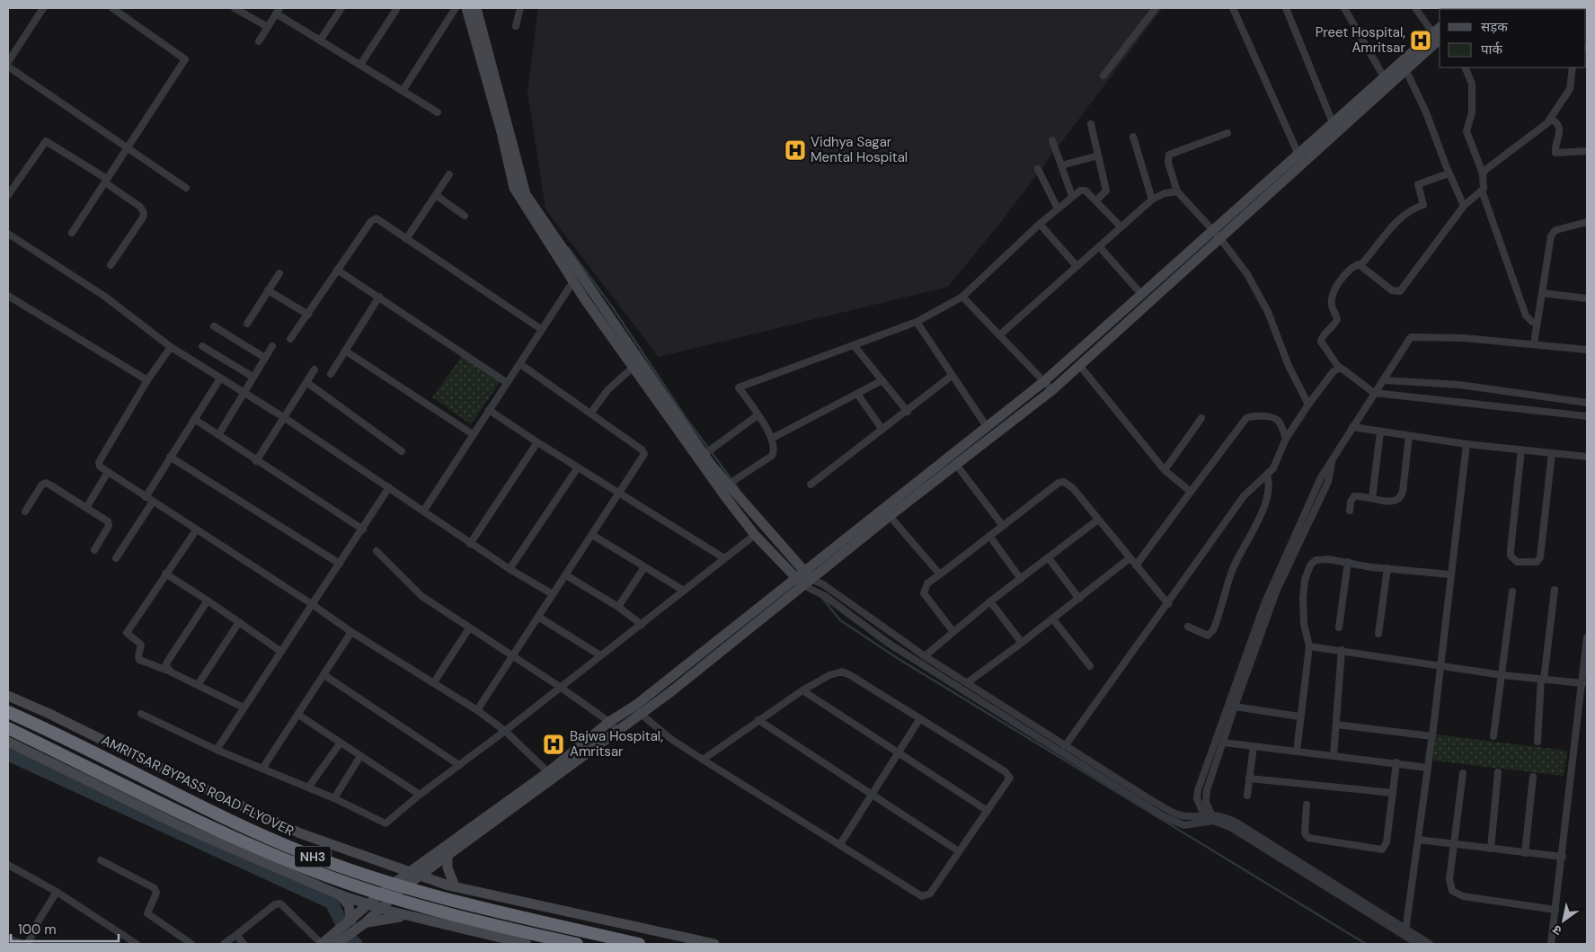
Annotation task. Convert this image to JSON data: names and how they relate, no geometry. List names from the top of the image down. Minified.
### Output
{"streets":{"highway":["AMRITSAR BYPASS ROAD FLYOVER","NH3"]},"places":{"hospital":["Preet Hospital, Amritsar","Vidhya Sagar Mental Hospital","Bajwa Hospital, Amritsar"]},"legend":["सड़क","पार्क"],"scale_bar":"100 m","north":"bottom left"}
